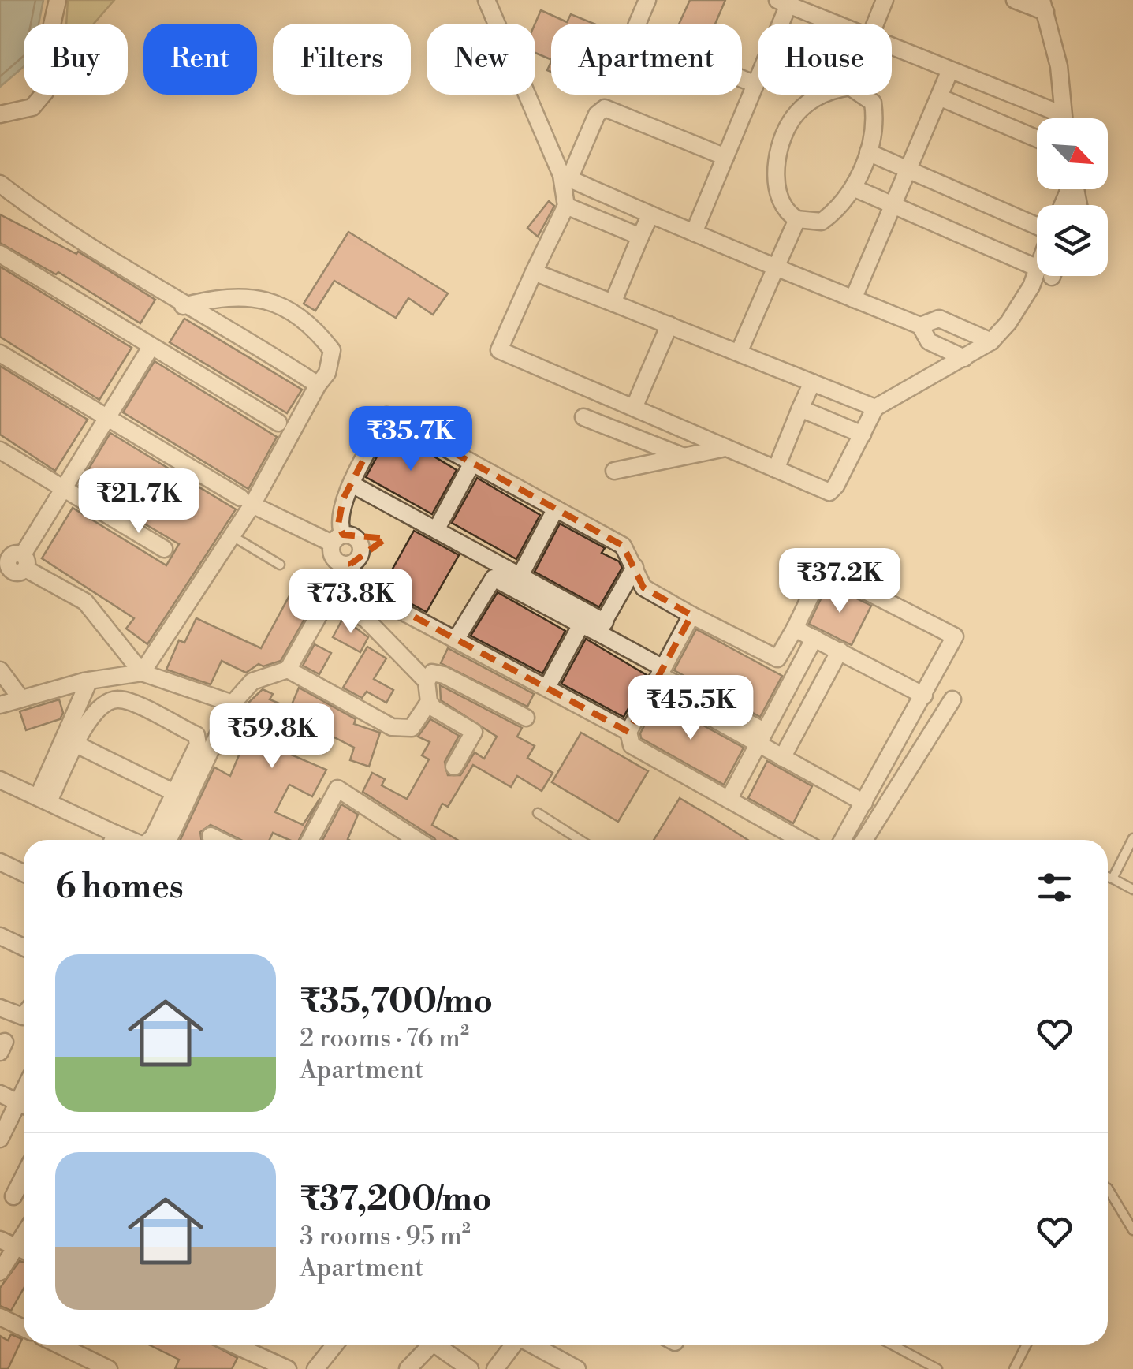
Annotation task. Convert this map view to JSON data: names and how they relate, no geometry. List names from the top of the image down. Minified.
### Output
{"north":"bottom right","page":{"chip":["Buy","Rent","Filters","New","Apartment","House"],"price":["₹35.7K","₹21.7K","₹37.2K","₹73.8K","₹45.5K","₹59.8K"],"heading":"6 homes","list":[{"name":"₹35,700/mo","note":"2 rooms · 76 m² · Apartment"},{"name":"₹37,200/mo","note":"3 rooms · 95 m² · Apartment"}]}}
